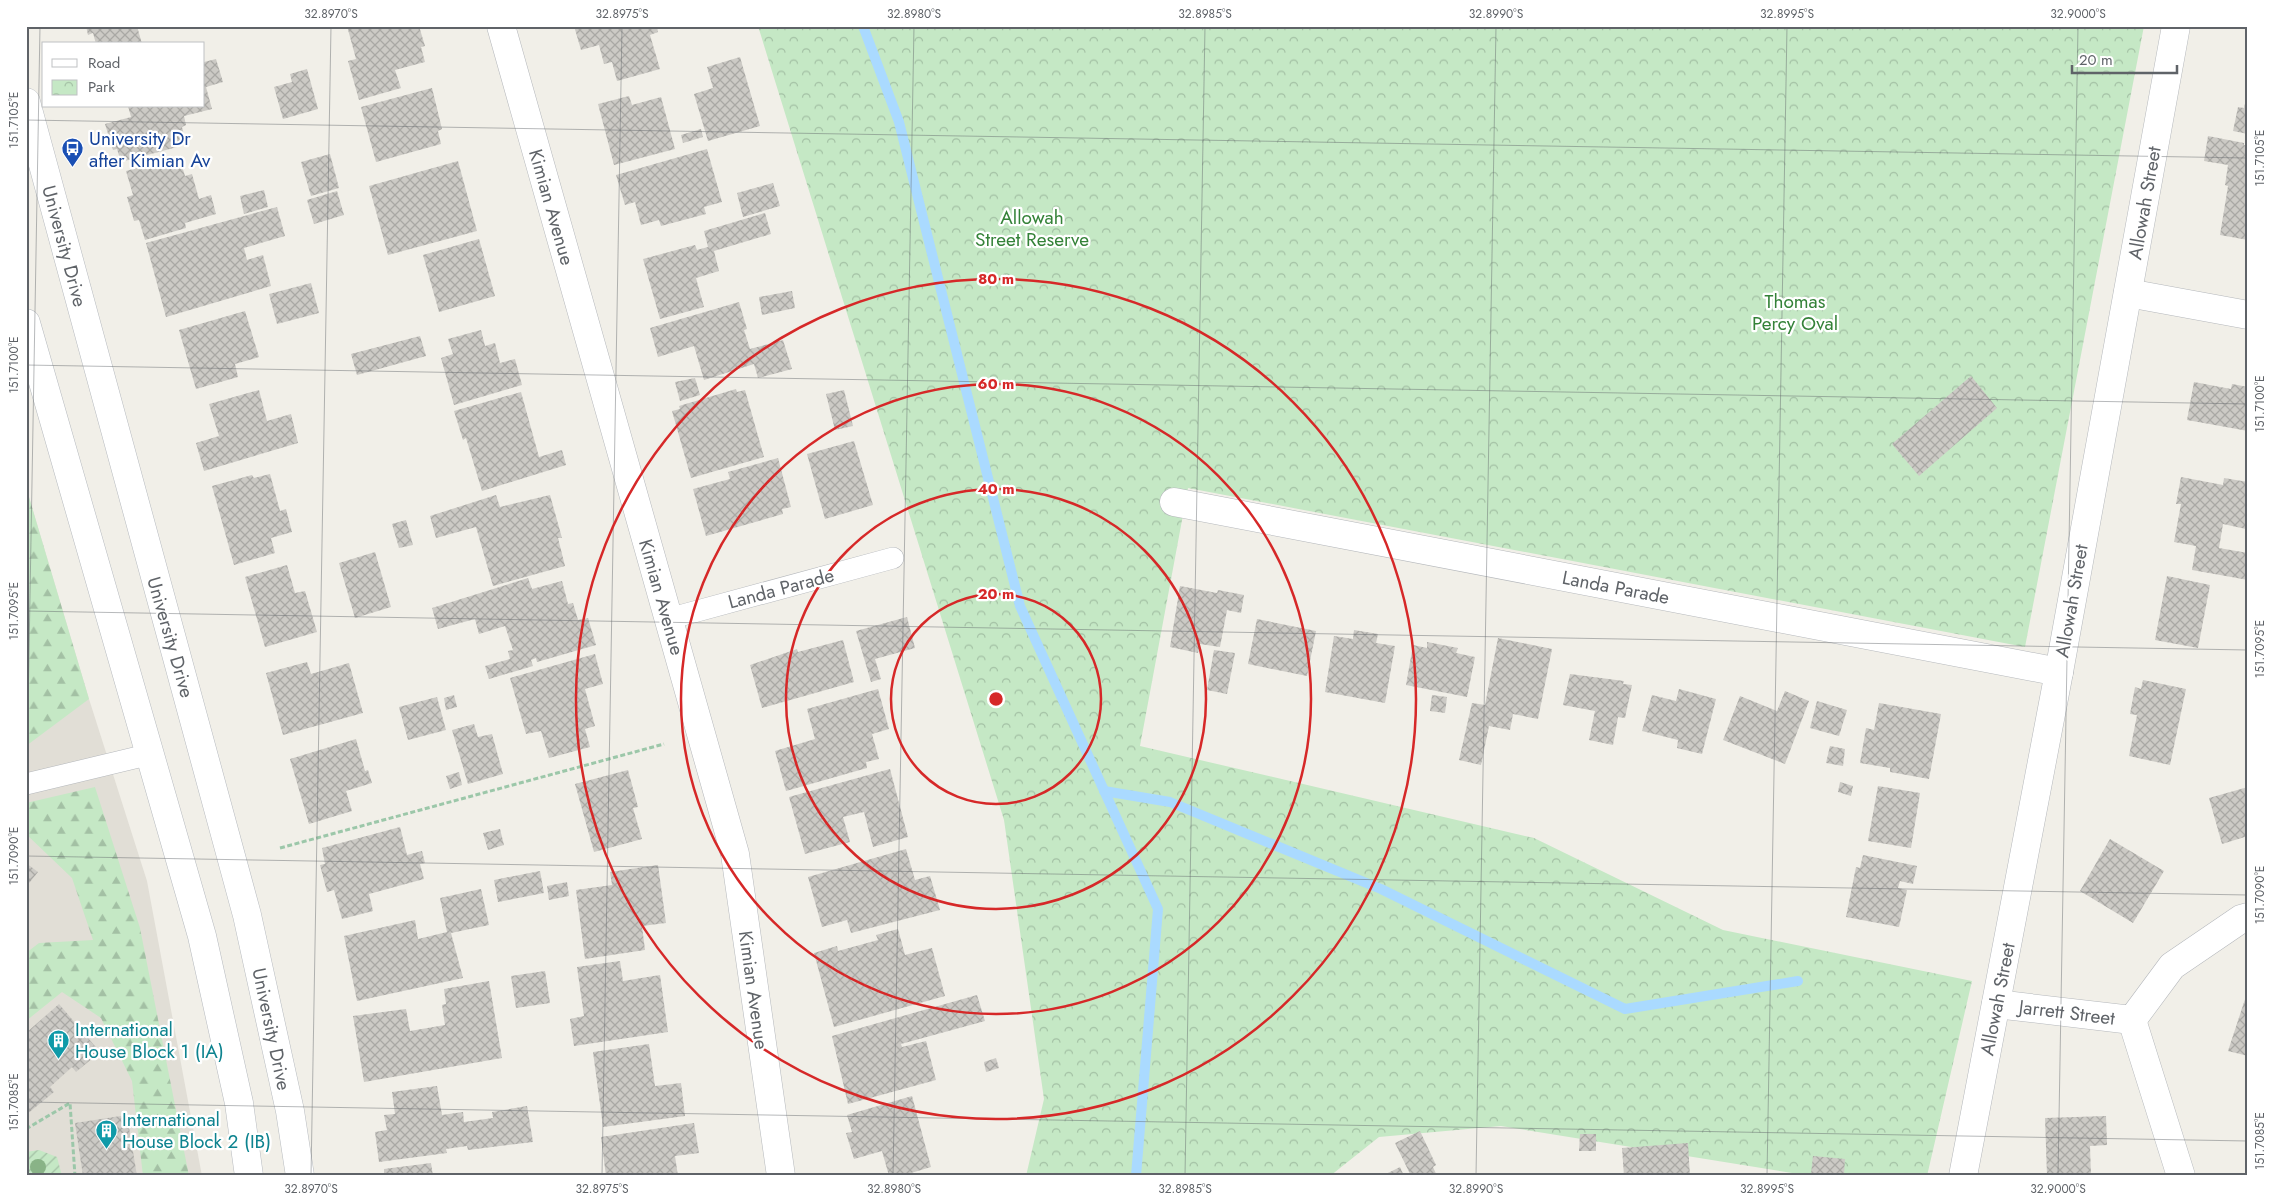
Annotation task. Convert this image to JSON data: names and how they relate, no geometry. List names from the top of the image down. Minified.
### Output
{"streets":{"street":["Allowah Street","Kimian Avenue","University Drive","Landa Parade","Jarrett Street"]},"crossings":[["Allowah Street","Landa Parade"],["Allowah Street","Jarrett Street"],["Kimian Avenue","Landa Parade"]],"parks":["Allowah Street Reserve","Thomas Percy Oval"],"places":{"bus stop":["University Dr after Kimian Av"],"building":["International House Block 1 (IA)","International House Block 2 (IB)"]},"legend":["Road","Park"],"scale_bar":"20 m","coordinates":["32.8970°S","32.8975°S","32.8980°S","32.8985°S","32.8990°S","32.8995°S","32.9000°S","151.7105°E","151.7100°E","151.7095°E","151.7090°E","151.7085°E"],"rings":["80 m","60 m","40 m","20 m"]}
